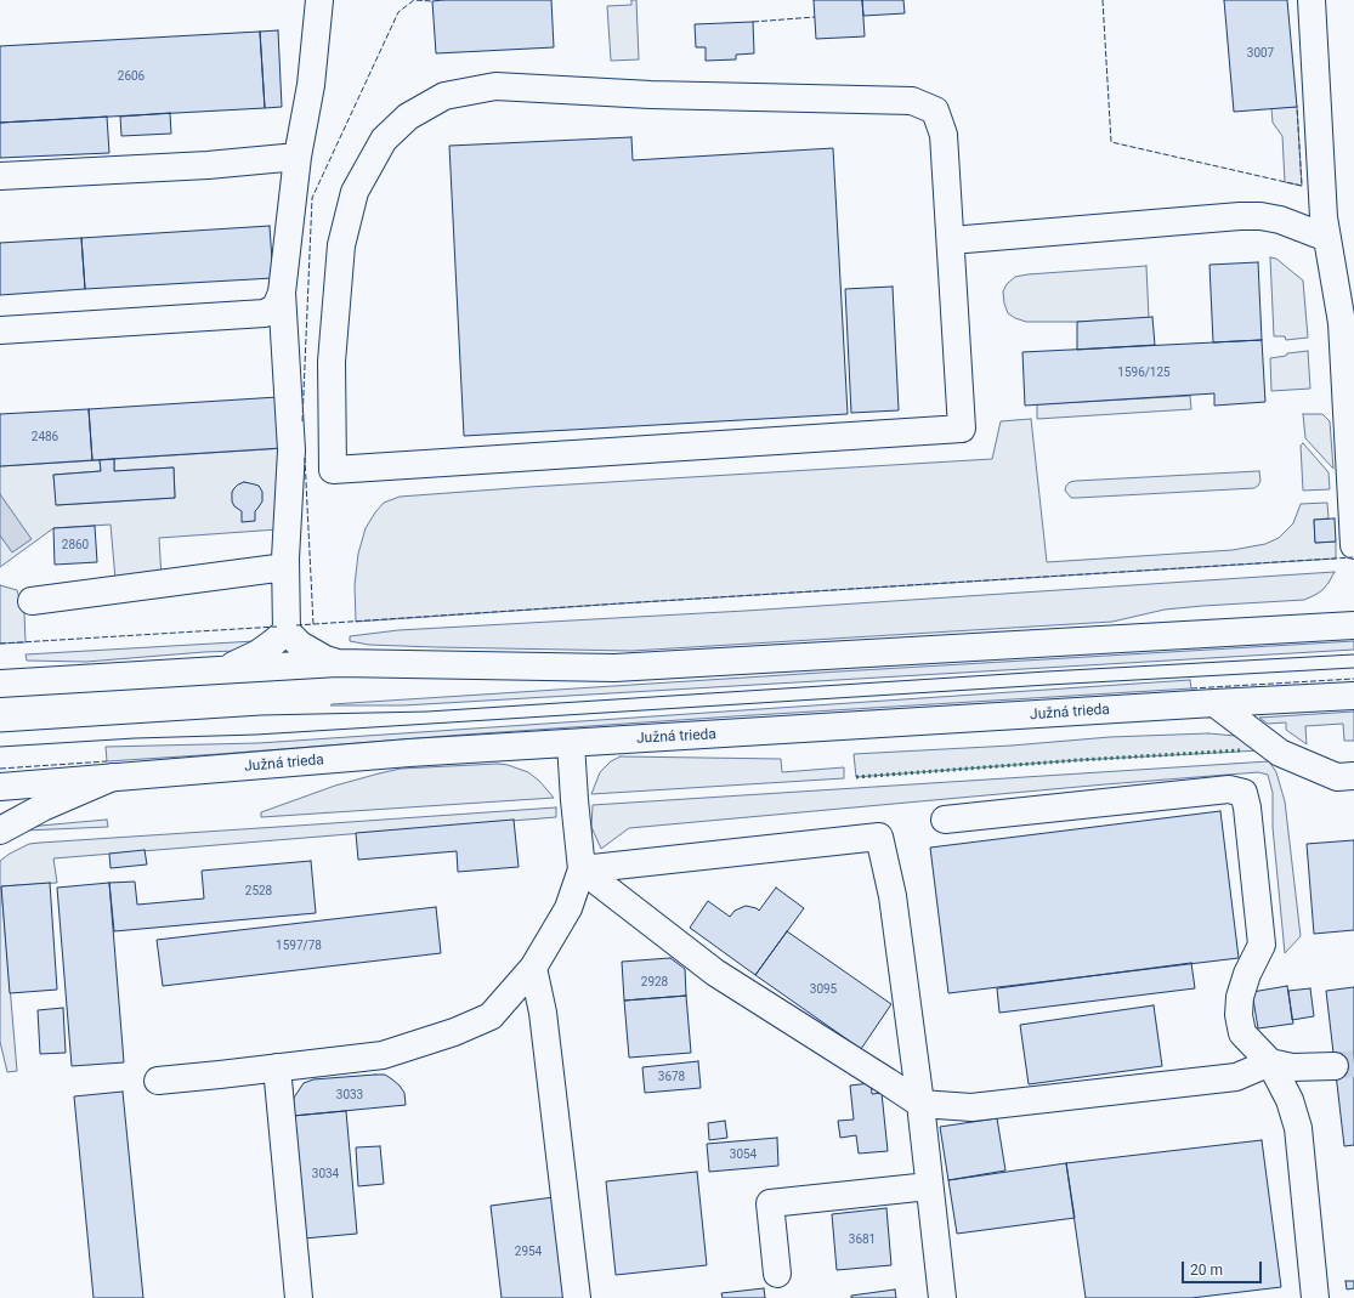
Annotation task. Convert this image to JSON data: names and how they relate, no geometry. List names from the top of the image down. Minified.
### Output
{"streets":{"main road":["Južná trieda"]},"house_numbers":["3007","2606","1596/125","2486","2860","2528","1597/78","2928","3095","3678","3033","3054","3034","3681","2954"],"scale_bar":"20 m"}
